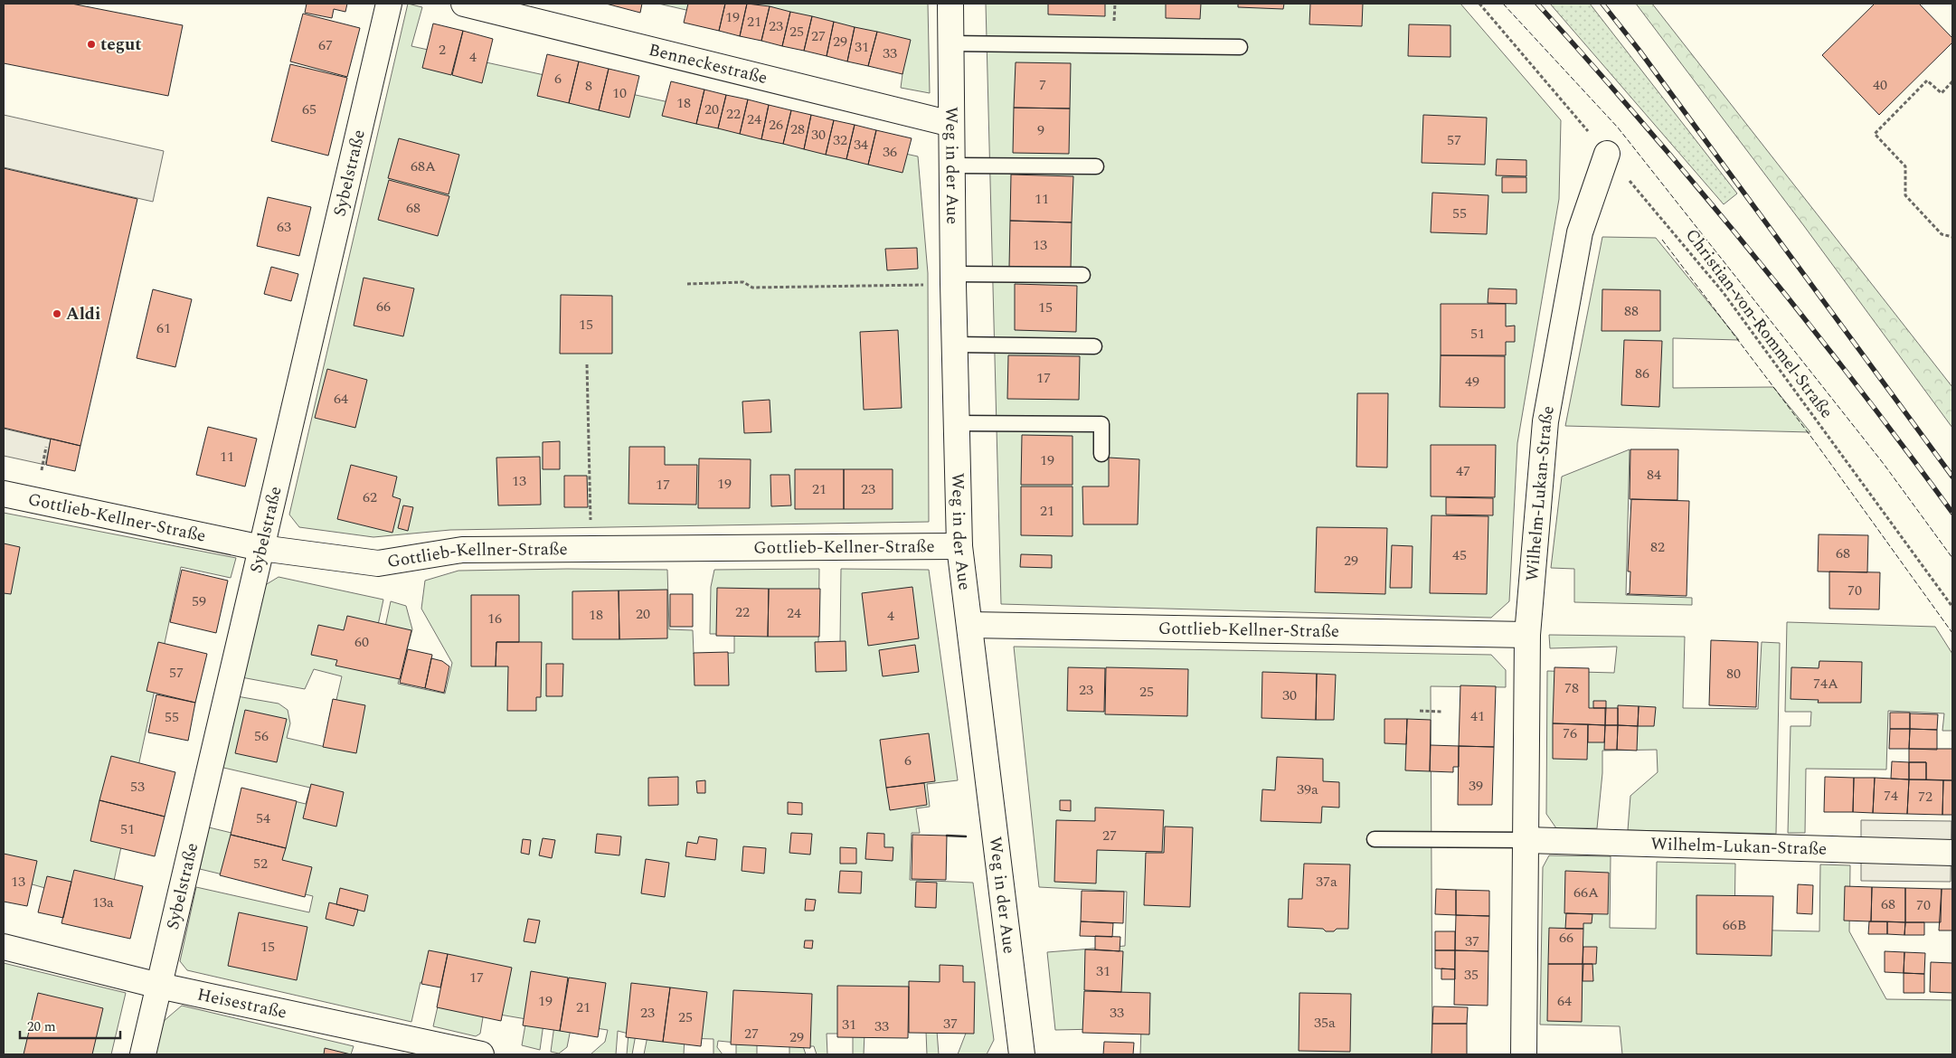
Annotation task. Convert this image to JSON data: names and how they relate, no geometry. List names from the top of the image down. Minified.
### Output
{"streets":{"street":["Benneckestraße","Weg in der Aue","Sybelstraße","Wilhelm-Lukan-Straße","Gottlieb-Kellner-Straße","Heisestraße"],"path":["Christian-von-Rommel-Straße"]},"crossings":[["Benneckestraße","Weg in der Aue"],["Weg in der Aue","Gottlieb-Kellner-Straße"],["Sybelstraße","Gottlieb-Kellner-Straße"],["Sybelstraße","Heisestraße"],["Christian-von-Rommel-Straße","Wilhelm-Lukan-Straße"],["Wilhelm-Lukan-Straße","Gottlieb-Kellner-Straße"]],"places":["tegut","Aldi"],"house_numbers":["19","21","23","25","27","29","67","31","2","33","4","6","7","40","8","10","18","65","20","22","24","26","28","9","30","32","57","34","36","68A","11","68","55","63","13","66","15","88","15","61","51","86","17","49","64","11","19","47","84","13","19","17","21","23","62","21","82","68","45","29","70","59","22","24","20","18","4","16","60","57","80","74A","78","23","25","30","41","55","76","56","6","39","53","39a","74","72","54","51","27","52","13","37a","66A","13a","68","70","66B","66","37","15","31","35","17","19","64","21","23","33","25","35a","37","31","33","27","29"],"scale_bar":"20 m"}
